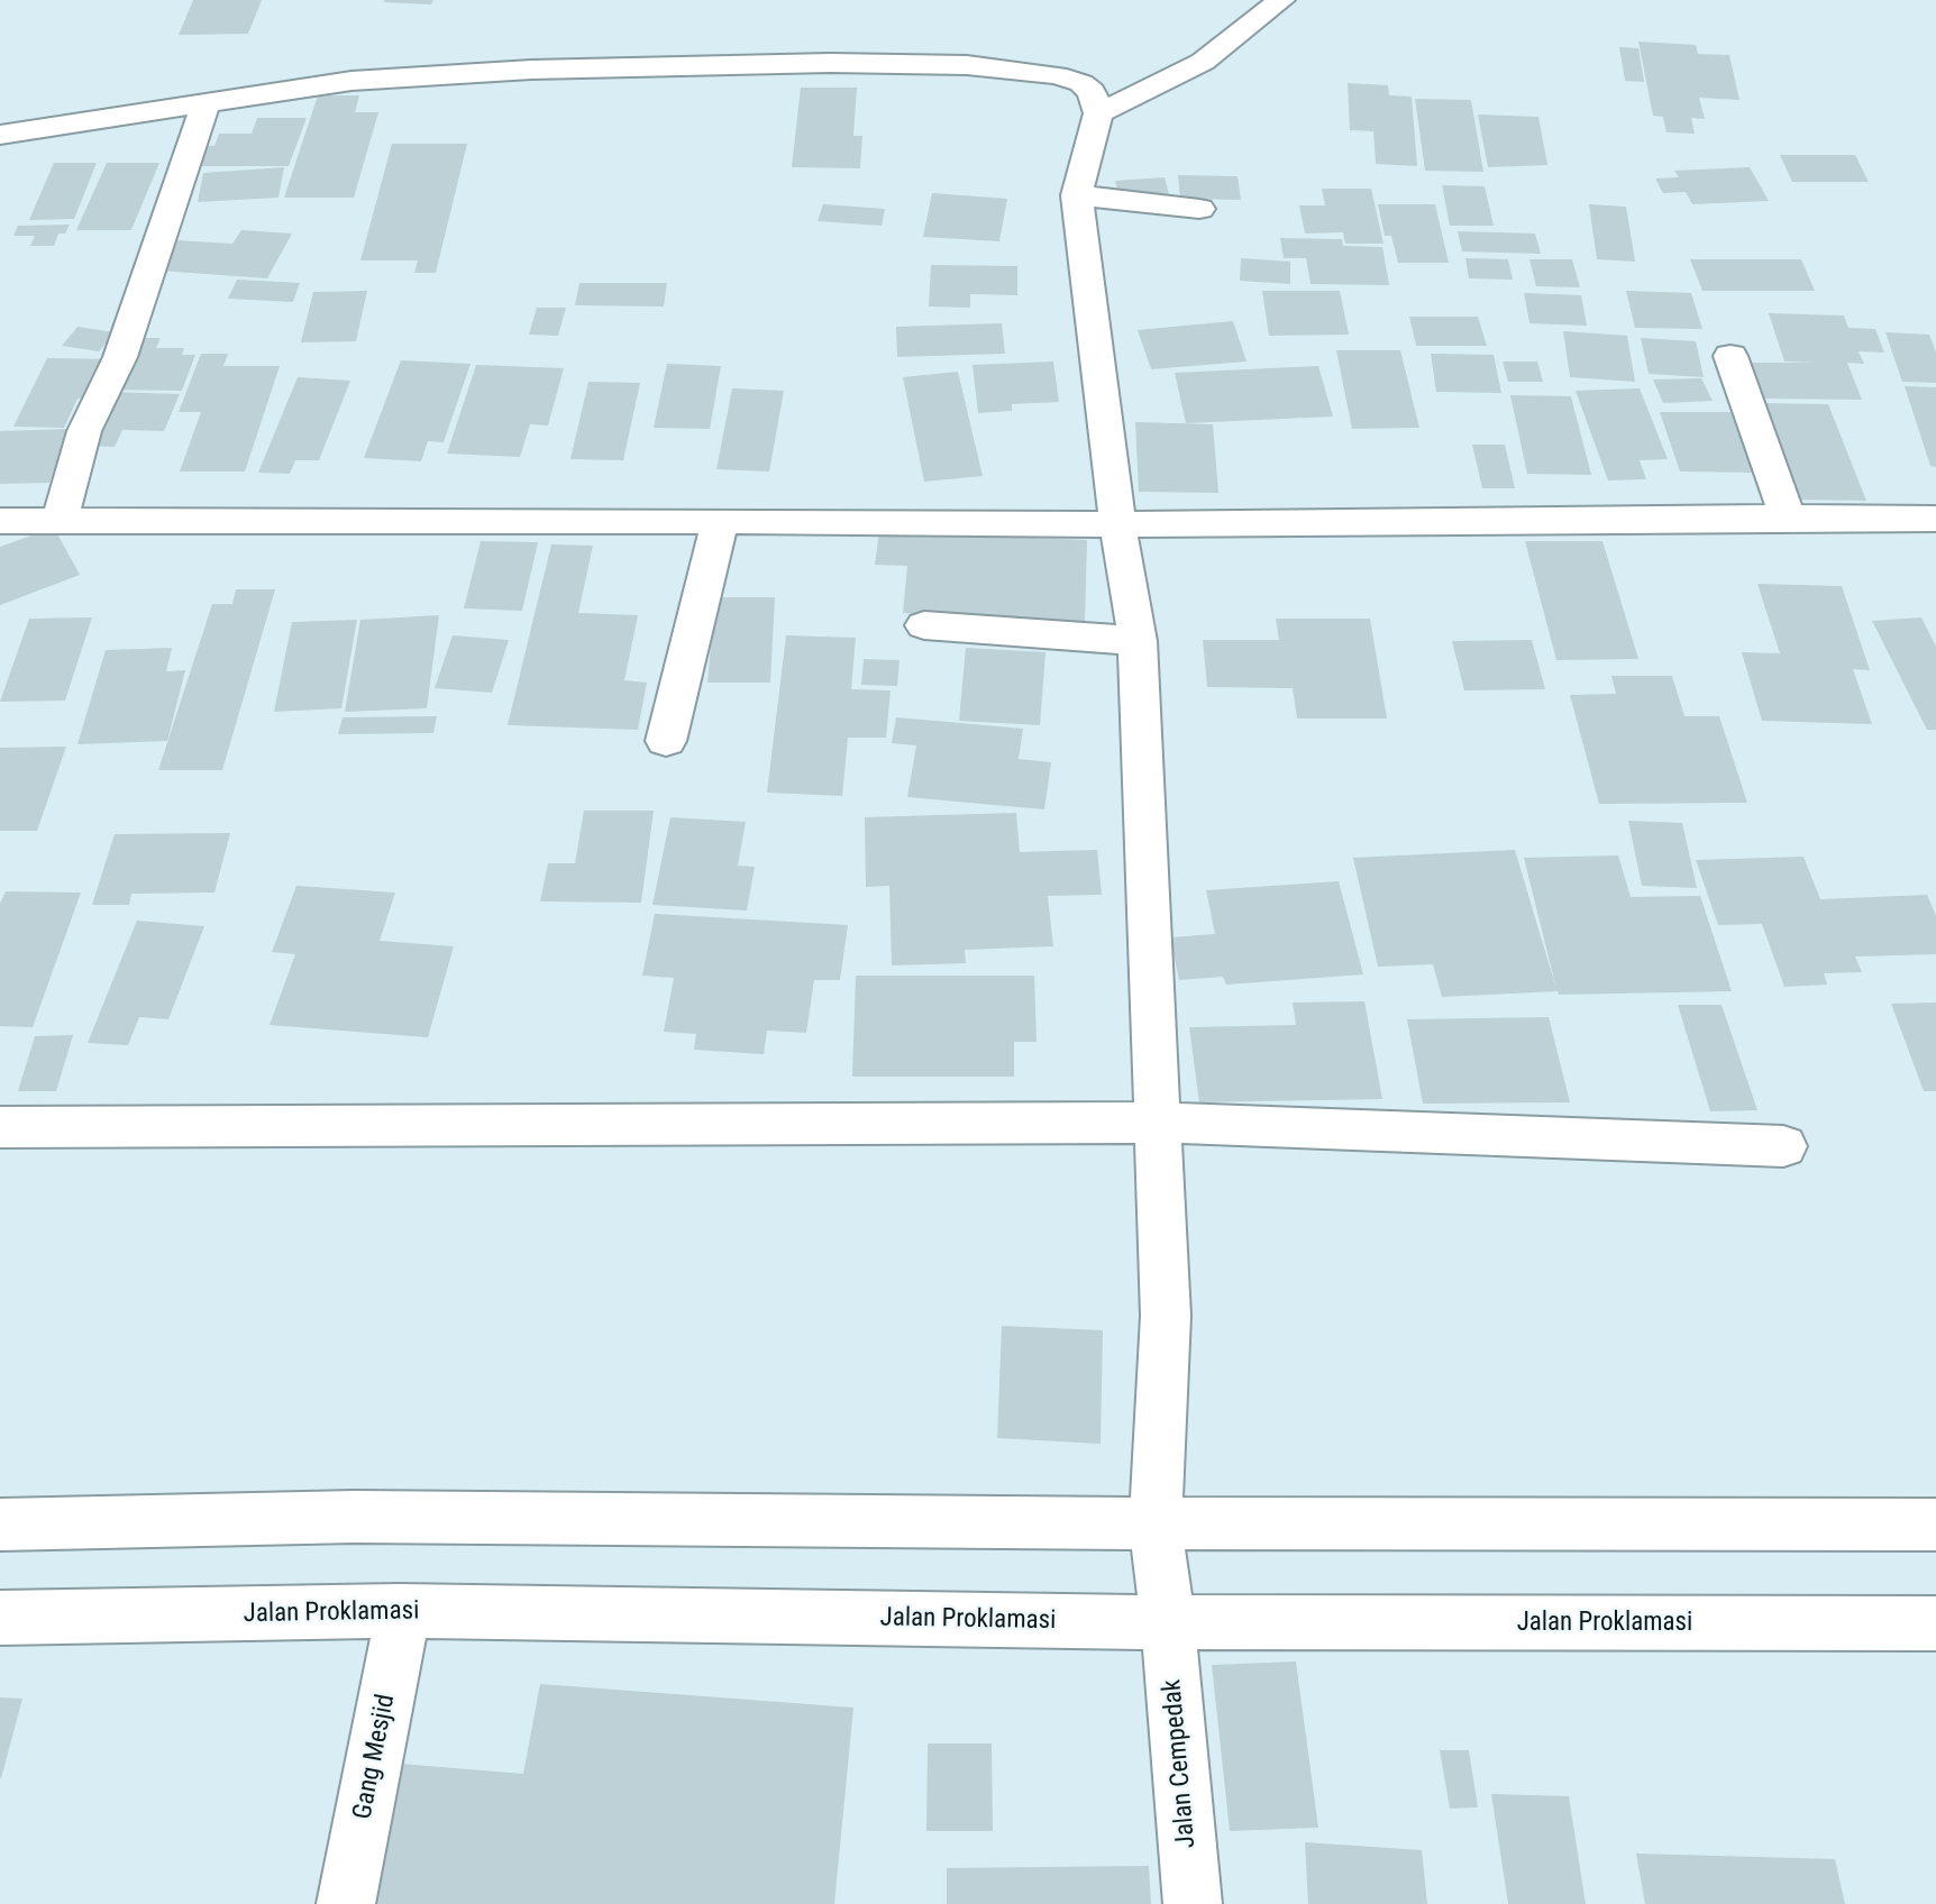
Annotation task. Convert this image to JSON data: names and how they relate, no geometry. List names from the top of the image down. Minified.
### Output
{"streets":{"street":["Jalan Proklamasi","Gang Mesjid","Jalan Cempedak"]},"crossings":[["Jalan Proklamasi","Gang Mesjid"],["Jalan Proklamasi","Jalan Cempedak"]]}
